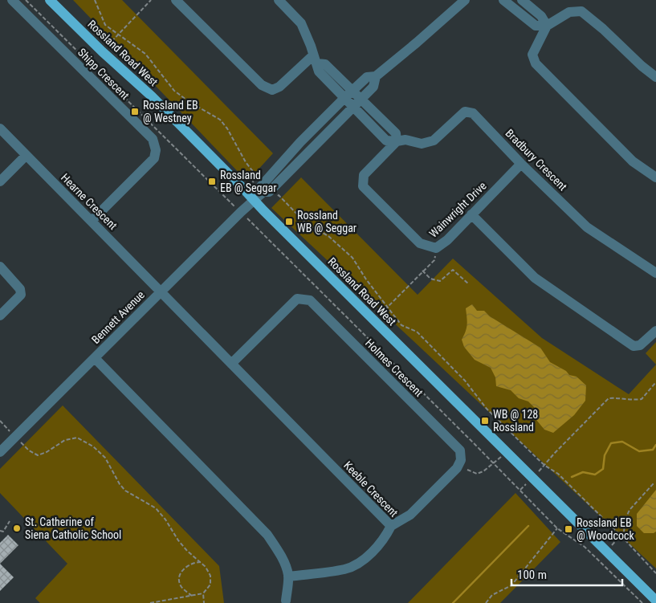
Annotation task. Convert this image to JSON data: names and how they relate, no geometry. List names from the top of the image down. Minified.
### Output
{"streets":{"main road":["Rossland Road West"],"street":["Shipp Crescent","Bradbury Crescent","Hearne Crescent","Wainwright Drive","Bennett Avenue","Holmes Crescent","Keeble Crescent"]},"crossings":[["Rossland Road West","Bennett Avenue"],["Shipp Crescent","Hearne Crescent"],["Bradbury Crescent","Wainwright Drive"],["Bradbury Crescent","Bennett Avenue"],["Hearne Crescent","Bennett Avenue"],["Hearne Crescent","Keeble Crescent"],["Bennett Avenue","Keeble Crescent"],["Holmes Crescent","Keeble Crescent"]],"places":{"transit":["Rossland EB @ Westney","Rossland EB @ Seggar","Rossland WB @ Seggar","WB @ 128 Rossland","Rossland EB @ Woodcock"],"other":["St. Catherine of Siena Catholic School"]},"scale_bar":"100 m"}
